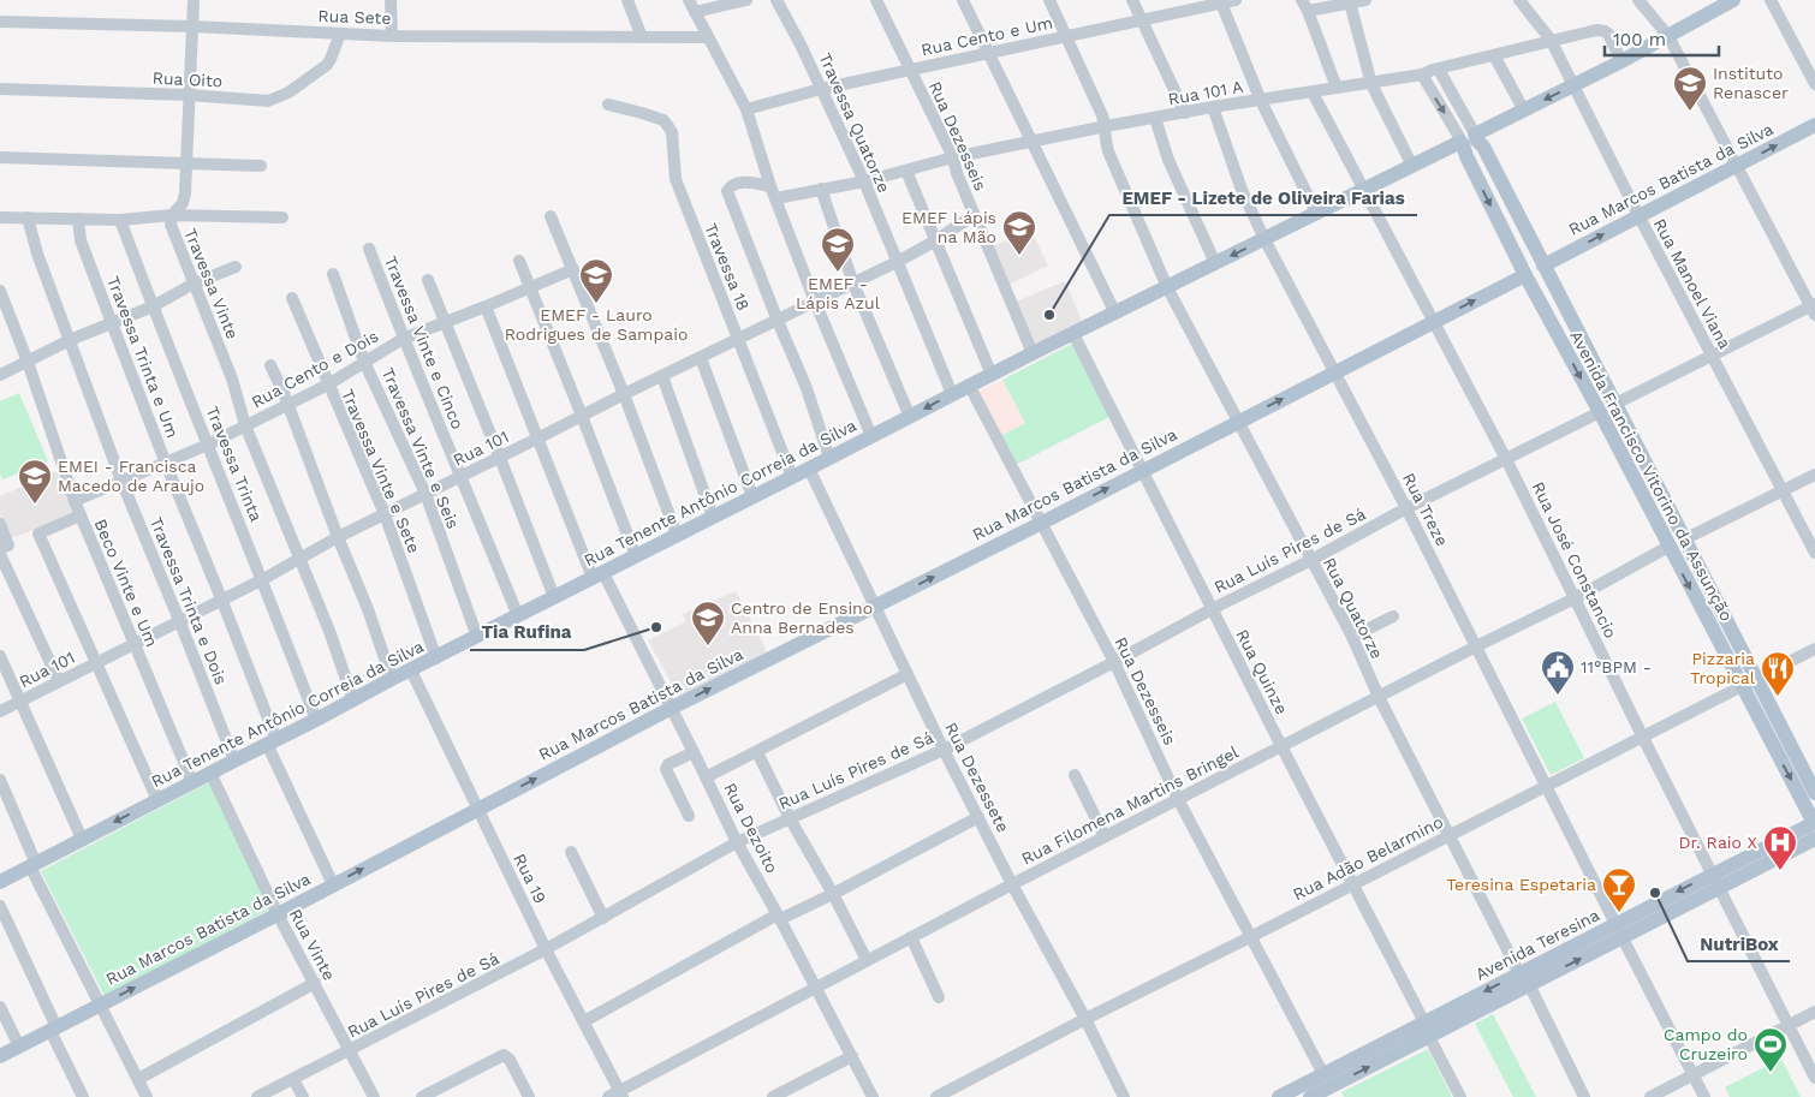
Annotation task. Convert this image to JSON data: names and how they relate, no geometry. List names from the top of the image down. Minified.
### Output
{"streets":{"main road":["Rua Marcos Batista da Silva","Avenida Francisco Vitorino da Assunção","Rua Tenente Antônio Correia da Silva","Avenida Teresina"],"street":["Rua Sete","Rua Cento e Um","Rua Oito","Rua 101 A","Travessa Quatorze","Rua Dezesseis","Travessa 18","Travessa Vinte","Rua Manoel Viana","Travessa Vinte e Cinco","Travessa Trinta e Um","Rua Cento e Dois","Travessa Vinte e Seis","Rua 101","Travessa Trinta","Travessa Vinte e Sete","Rua Treze","Rua Luís Pires de Sá","Rua José Constancio","Beco Vinte e Um","Travessa Trinta e Dois","Rua Quatorze","Rua Quinze","Rua Dezessete","Rua Filomena Martins Bringel","Rua Dezoito","Rua Adão Belarmino","Rua 19","Rua Vinte"]},"crossings":[["Rua Sete","Rua Oito"],["Rua Sete","Travessa Vinte"],["Rua Cento e Um","Travessa Quatorze"],["Rua Cento e Um","Rua Dezesseis"],["Rua Cento e Um","Rua Quatorze"],["Rua Oito","Travessa Vinte"],["Rua 101 A","Travessa Quatorze"],["Rua 101 A","Rua Dezesseis"],["Rua 101 A","Rua Manoel Viana"],["Rua 101 A","Rua Tenente Antônio Correia da Silva"],["Rua 101 A","Rua Treze"],["Rua 101 A","Rua José Constancio"],["Rua 101 A","Rua Quatorze"],["Travessa Quatorze","Rua 101"],["Travessa Quatorze","Rua Tenente Antônio Correia da Silva"],["Rua Dezesseis","Rua Marcos Batista da Silva"],["Rua Dezesseis","Rua 101"],["Rua Dezesseis","Rua Tenente Antônio Correia da Silva"],["Rua Dezesseis","Rua Luís Pires de Sá"],["Rua Dezesseis","Rua Filomena Martins Bringel"],["Rua Dezesseis","Rua Adão Belarmino"],["Rua Dezesseis","Avenida Teresina"],["Rua Marcos Batista da Silva","Rua Manoel Viana"],["Rua Marcos Batista da Silva","Travessa Trinta e Um"],["Rua Marcos Batista da Silva","Avenida Francisco Vitorino da Assunção"],["Rua Marcos Batista da Silva","Rua Treze"],["Rua Marcos Batista da Silva","Rua José Constancio"],["Rua Marcos Batista da Silva","Rua Quatorze"],["Rua Marcos Batista da Silva","Rua Quinze"],["Rua Marcos Batista da Silva","Rua Dezessete"],["Rua Marcos Batista da Silva","Rua Dezoito"],["Rua Marcos Batista da Silva","Rua 19"],["Rua Marcos Batista da Silva","Rua Vinte"],["Travessa 18","Rua 101"],["Travessa 18","Rua Tenente Antônio Correia da Silva"],["Travessa Vinte","Rua Cento e Dois"],["Travessa Vinte","Rua 101"],["Travessa Vinte","Rua Tenente Antônio Correia da Silva"],["Rua Manoel Viana","Rua Tenente Antônio Correia da Silva"],["Travessa Vinte e Cinco","Rua Cento e Dois"],["Travessa Vinte e Cinco","Rua 101"],["Travessa Vinte e Cinco","Rua Tenente Antônio Correia da Silva"],["Travessa Trinta e Um","Rua Cento e Dois"],["Travessa Trinta e Um","Rua 101"],["Travessa Trinta e Um","Rua Tenente Antônio Correia da Silva"],["Rua Cento e Dois","Travessa Vinte e Seis"],["Rua Cento e Dois","Travessa Trinta"],["Rua Cento e Dois","Travessa Vinte e Sete"],["Rua Cento e Dois","Beco Vinte e Um"],["Rua Cento e Dois","Travessa Trinta e Dois"],["Rua Cento e Dois","Rua Dezoito"],["Travessa Vinte e Seis","Rua 101"],["Travessa Vinte e Seis","Rua Tenente Antônio Correia da Silva"],["Rua 101","Travessa Trinta"],["Rua 101","Travessa Vinte e Sete"],["Rua 101","Beco Vinte e Um"],["Rua 101","Travessa Trinta e Dois"],["Rua 101","Rua Dezoito"],["Travessa Trinta","Rua Tenente Antônio Correia da Silva"],["Travessa Vinte e Sete","Rua Tenente Antônio Correia da Silva"],["Avenida Francisco Vitorino da Assunção","Rua Tenente Antônio Correia da Silva"],["Avenida Francisco Vitorino da Assunção","Rua Luís Pires de Sá"],["Avenida Francisco Vitorino da Assunção","Rua Filomena Martins Bringel"],["Avenida Francisco Vitorino da Assunção","Rua Adão Belarmino"],["Avenida Francisco Vitorino da Assunção","Avenida Teresina"],["Rua Tenente Antônio Correia da Silva","Rua Treze"],["Rua Tenente Antônio Correia da Silva","Rua José Constancio"],["Rua Tenente Antônio Correia da Silva","Beco Vinte e Um"],["Rua Tenente Antônio Correia da Silva","Travessa Trinta e Dois"],["Rua Tenente Antônio Correia da Silva","Rua Quatorze"],["Rua Tenente Antônio Correia da Silva","Rua Quinze"],["Rua Tenente Antônio Correia da Silva","Rua Dezessete"],["Rua Tenente Antônio Correia da Silva","Rua Dezoito"],["Rua Tenente Antônio Correia da Silva","Rua 19"],["Rua Tenente Antônio Correia da Silva","Rua Vinte"],["Rua Treze","Rua Luís Pires de Sá"],["Rua Treze","Rua Filomena Martins Bringel"],["Rua Treze","Rua Adão Belarmino"],["Rua Treze","Avenida Teresina"],["Rua Luís Pires de Sá","Rua José Constancio"],["Rua Luís Pires de Sá","Rua Quatorze"],["Rua Luís Pires de Sá","Rua Quinze"],["Rua Luís Pires de Sá","Rua Dezessete"],["Rua Luís Pires de Sá","Rua Dezoito"],["Rua Luís Pires de Sá","Rua 19"],["Rua Luís Pires de Sá","Rua Vinte"],["Rua José Constancio","Rua Filomena Martins Bringel"],["Rua José Constancio","Rua Adão Belarmino"],["Rua José Constancio","Avenida Teresina"],["Rua Quatorze","Rua Filomena Martins Bringel"],["Rua Quatorze","Rua Adão Belarmino"],["Rua Quatorze","Avenida Teresina"],["Rua Quinze","Rua Filomena Martins Bringel"],["Rua Quinze","Rua Adão Belarmino"],["Rua Quinze","Avenida Teresina"],["Rua Dezessete","Rua Filomena Martins Bringel"],["Rua Dezessete","Rua Adão Belarmino"],["Rua Filomena Martins Bringel","Rua Dezoito"],["Rua Filomena Martins Bringel","Rua 19"]],"one_way":["Rua Marcos Batista da Silva"],"places":{"school or university":["Instituto Renascer","EMEF Lápis na Mão","EMEF - Lápis Azul","EMEF - Lauro Rodrigues de Sampaio","EMEI - Francisca Macedo de Araujo","Centro de Ensino Anna Bernades"],"other":["EMEF - Lizete de Oliveira Farias","Tia Rufina","NutriBox"],"public building":["11°BPM -"],"restaurant":["Pizzaria Tropical"],"hospital":["Dr. Raio X"],"bar":["Teresina Espetaria"],"sports":["Campo do Cruzeiro"]},"scale_bar":"100 m"}
